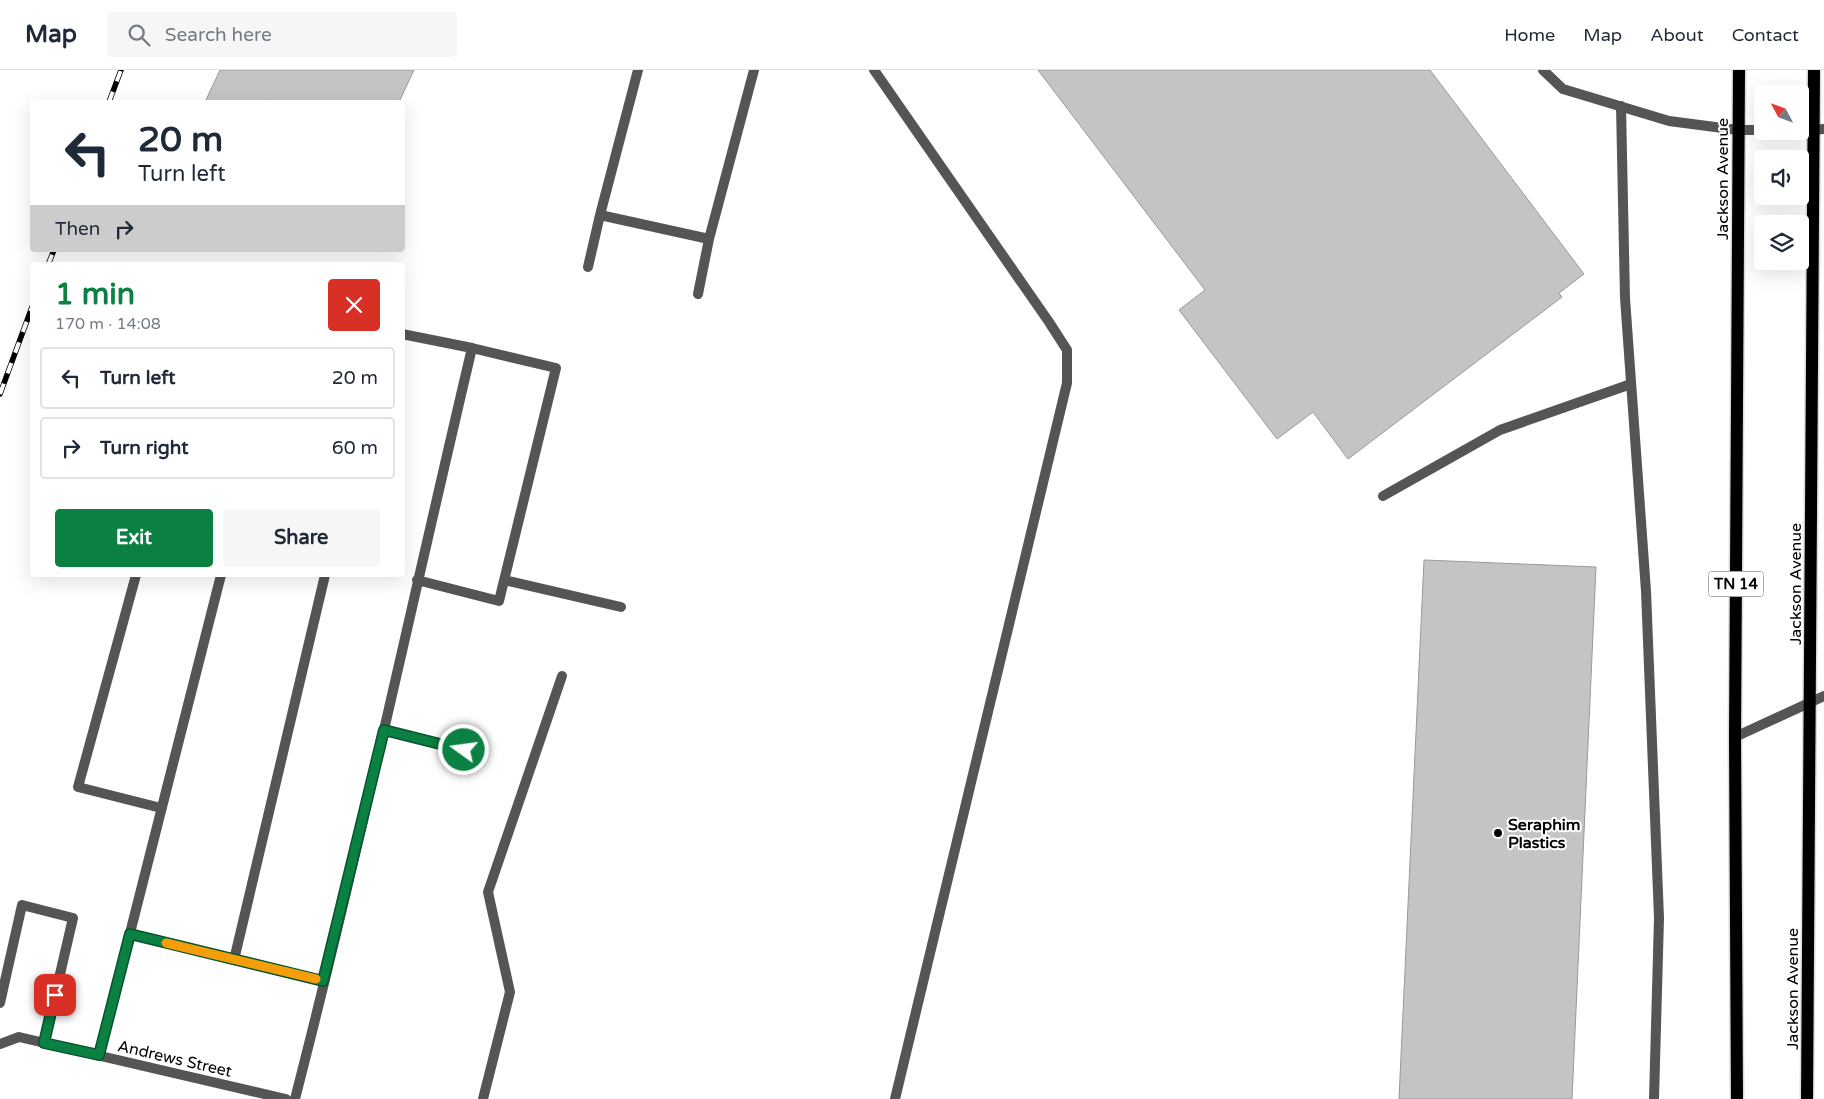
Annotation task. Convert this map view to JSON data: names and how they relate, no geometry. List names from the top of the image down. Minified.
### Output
{"streets":{"main road":["Jackson Avenue","TN 14"],"street":["Andrews Street"]},"places":["Seraphim Plastics"],"north":"top left","page":{"header":"Map","search":"Search here","nav":["Home","Map","About","Contact"],"turn":["20 m","Turn left"],"then":"Then","heading":["1 min","170 m · 14:08"],"list":[{"name":"Turn left","value":"20 m"},{"name":"Turn right","value":"60 m"}],"buttons":["Exit","Share"]}}
